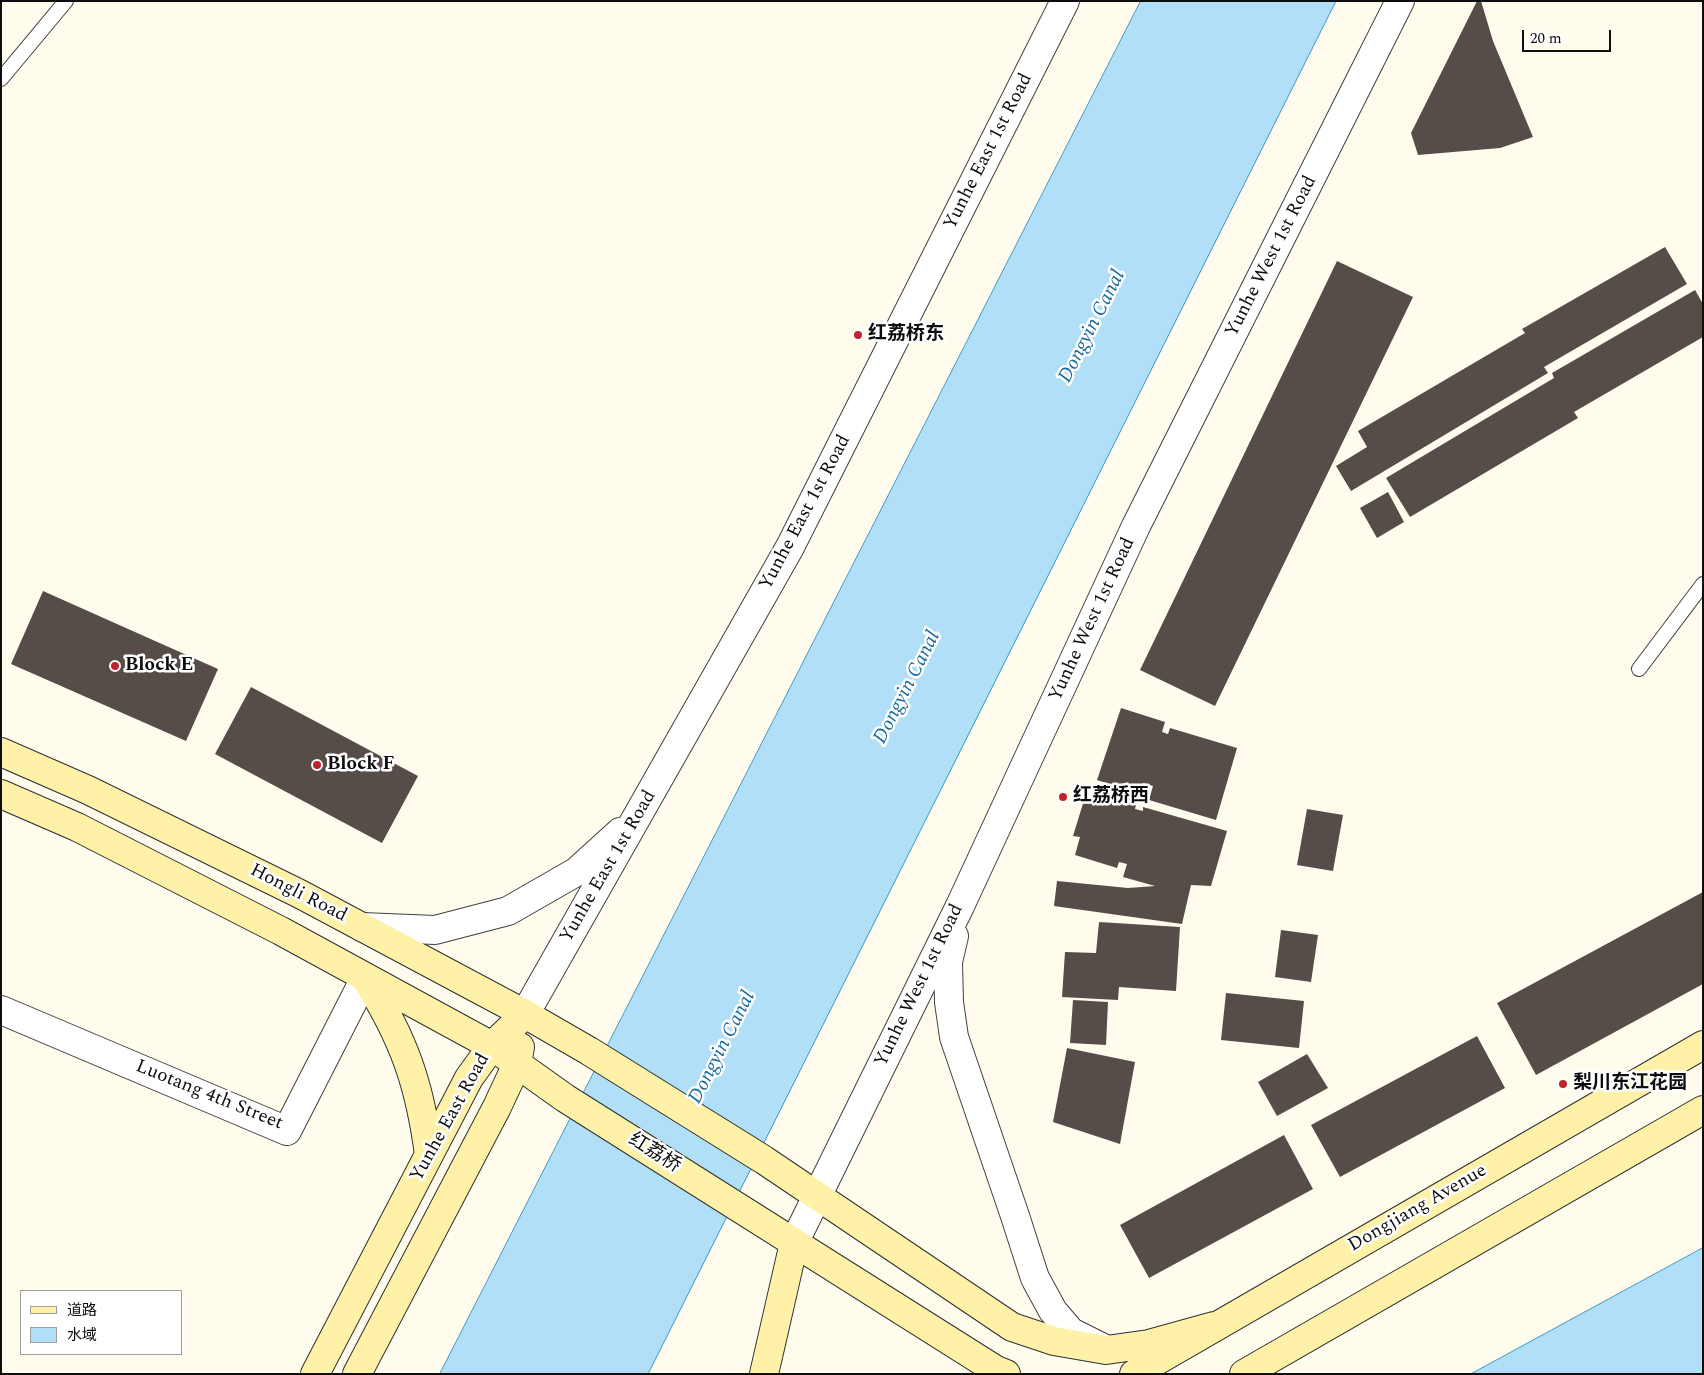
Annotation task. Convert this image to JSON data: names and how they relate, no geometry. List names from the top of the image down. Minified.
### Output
{"streets":{"main road":["Hongli Road","Yunhe East Road","红荔桥","Dongjiang Avenue"],"street":["Yunhe East 1st Road","Yunhe West 1st Road","Luotang 4th Street"]},"crossings":[["Yunhe East 1st Road","Hongli Road"],["Yunhe East 1st Road","Yunhe East Road"],["Yunhe West 1st Road","Hongli Road"],["Yunhe West 1st Road","红荔桥"],["Hongli Road","Yunhe East Road"],["Yunhe East Road","红荔桥"]],"water":["Dongyin Canal"],"places":["红荔桥东","Block E","Block F","红荔桥西","梨川东江花园"],"legend":["道路","水域"],"scale_bar":"20 m"}
